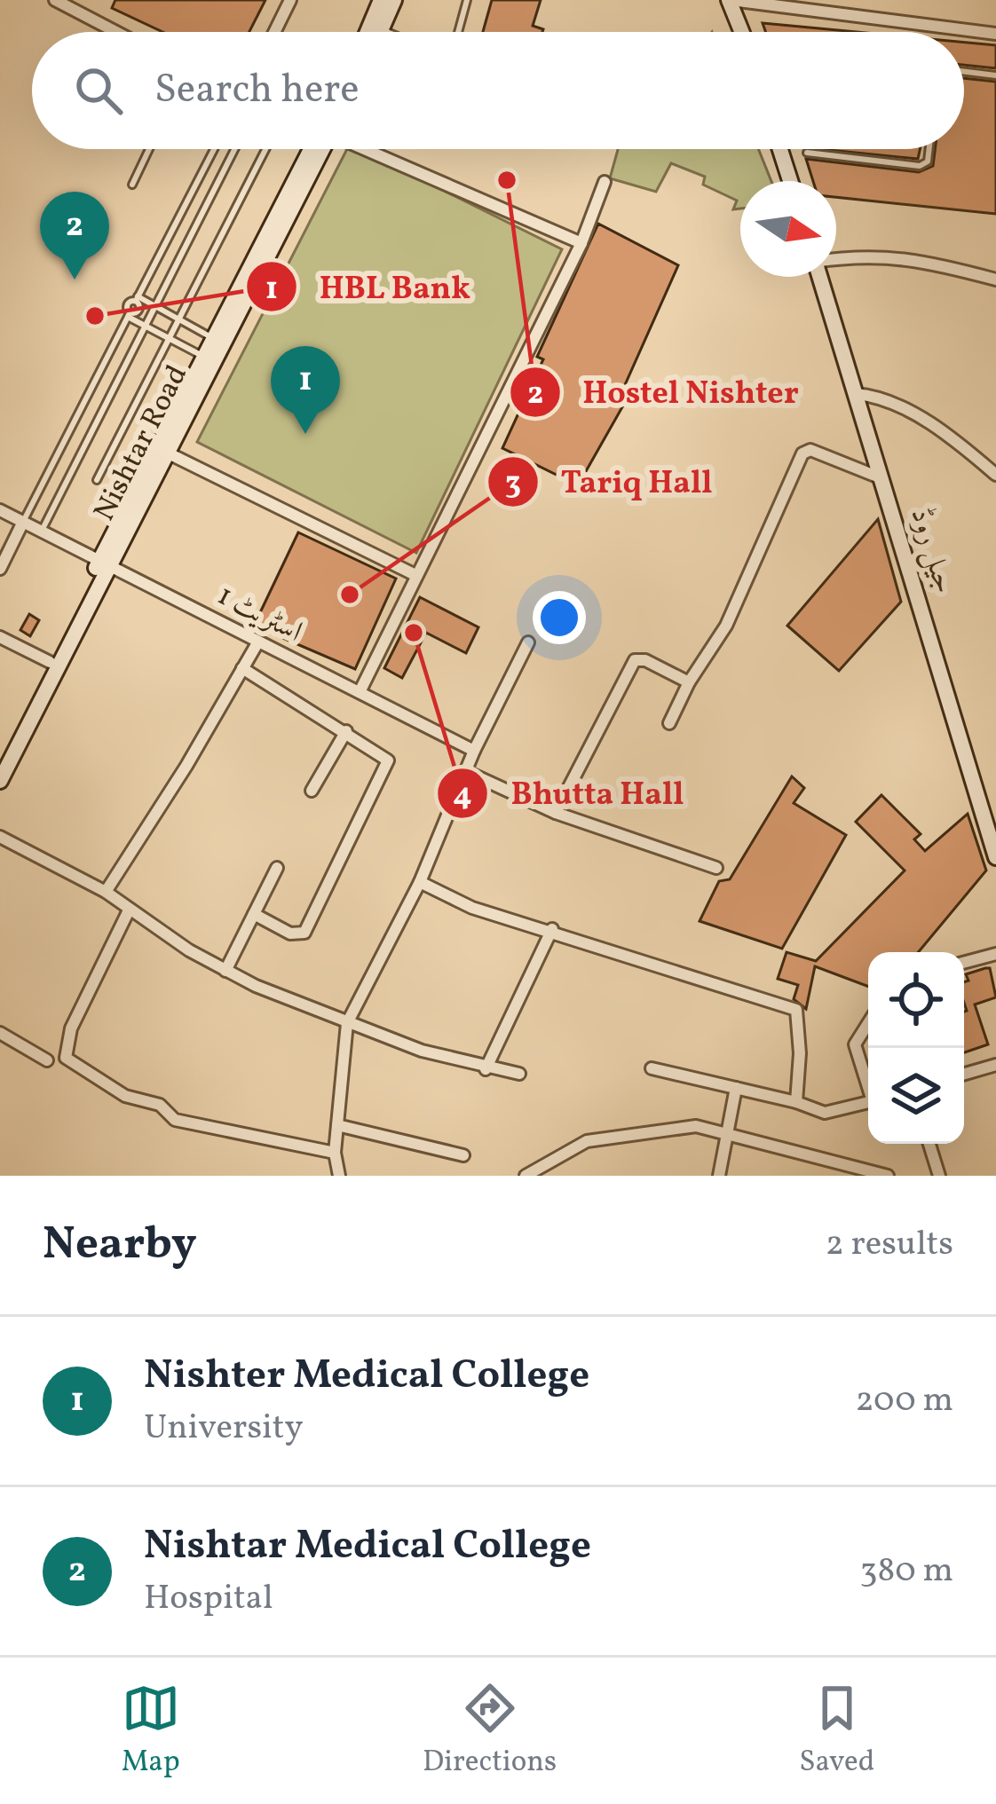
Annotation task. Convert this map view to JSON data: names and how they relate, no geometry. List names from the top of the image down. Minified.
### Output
{"streets":{"main road":["Nishtar Road","جیل روڈ"],"street":["اسٹریٹ 1"]},"crossings":[["Nishtar Road","اسٹریٹ 1"]],"places":["Hostel Nishter","HBL Bank","Tariq Hall","Bhutta Hall"],"north":"right","page":{"search":"Search here","pins":["2","1"],"heading":["Nearby","2 results"],"list":[{"mark":"1","name":"Nishter Medical College","note":"University","value":"200 m"},{"mark":"2","name":"Nishtar Medical College","note":"Hospital","value":"380 m"}],"nav":["Map","Directions","Saved"]}}
